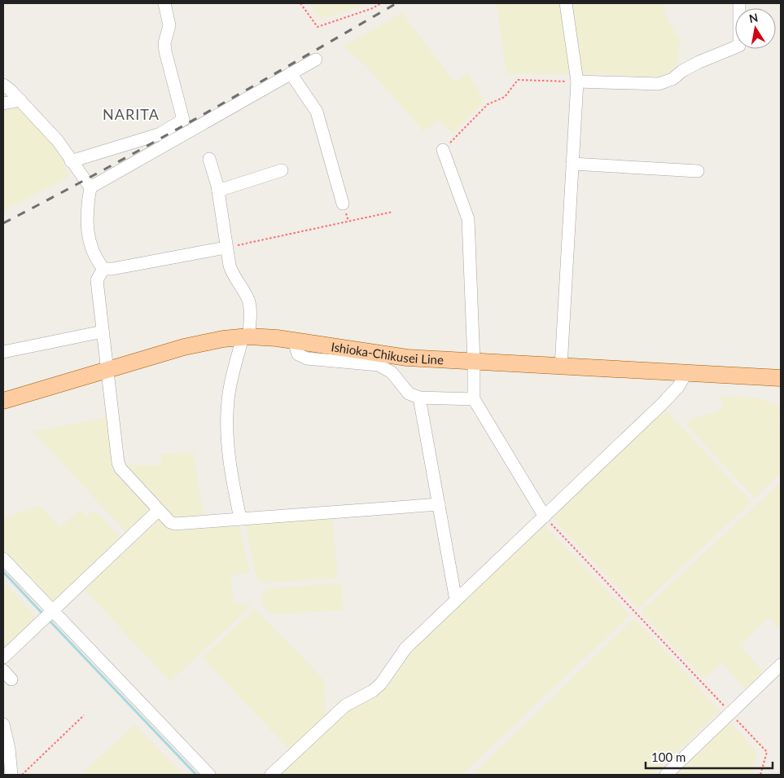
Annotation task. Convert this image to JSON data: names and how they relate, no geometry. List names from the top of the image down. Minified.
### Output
{"streets":{"main road":["Ishioka-Chikusei Line"]},"districts":["NARITA"],"scale_bar":"100 m","north":"top"}
